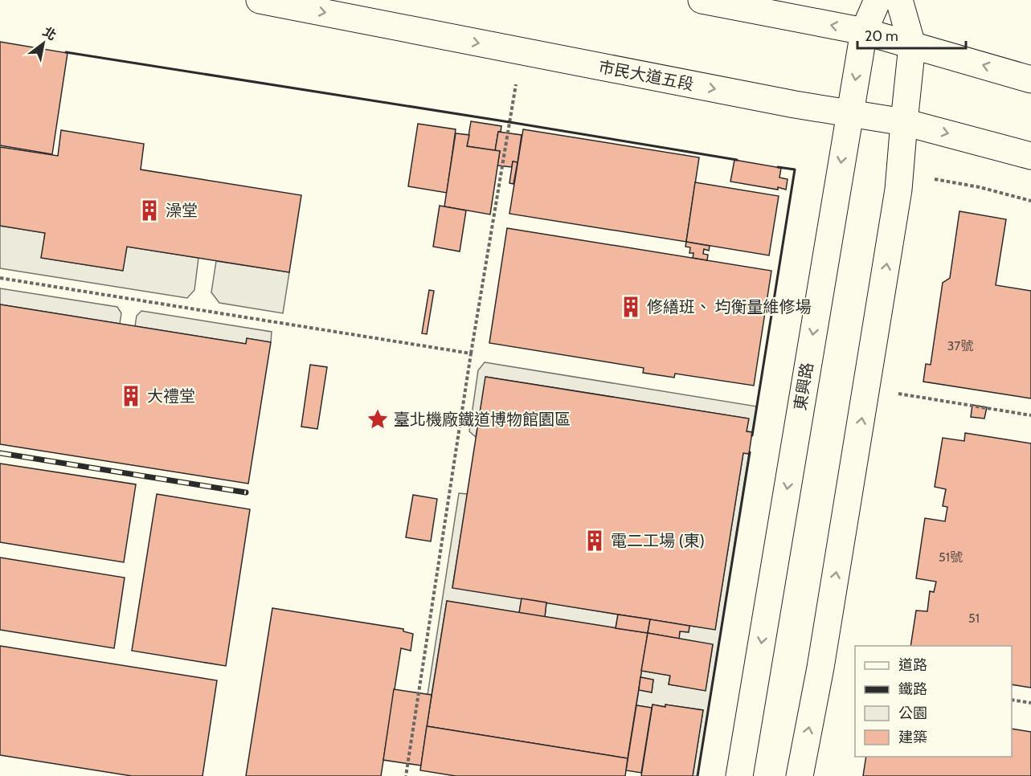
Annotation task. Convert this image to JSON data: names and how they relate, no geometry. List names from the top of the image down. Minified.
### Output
{"streets":{"street":["市民大道五段","東興路"]},"crossings":[["市民大道五段","東興路"]],"places":{"building":["澡堂","修繕班、 均衡量維修場","大禮堂","電二工場 (東)"],"place":["臺北機廠鐵道博物館園區"]},"house_numbers":["37號","51號","51"],"legend":["道路","鐵路","公園","建築"],"scale_bar":"20 m","north":"top right"}
